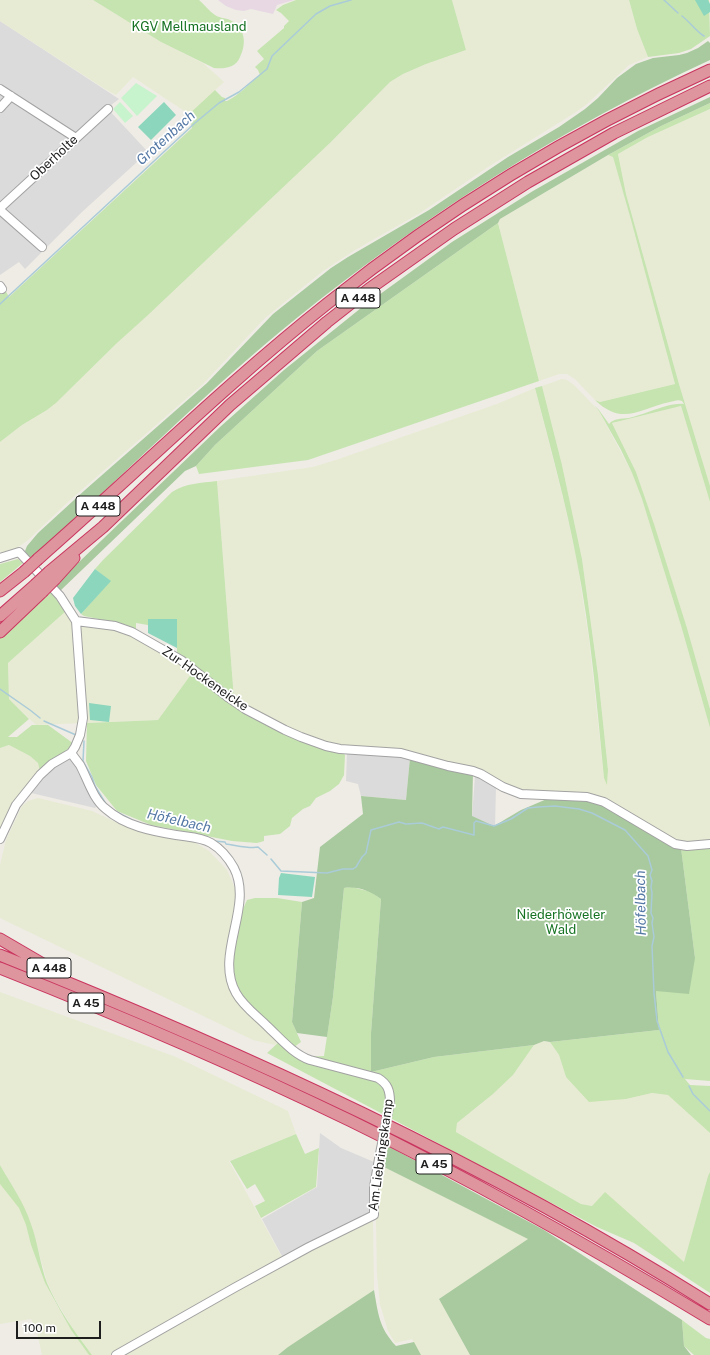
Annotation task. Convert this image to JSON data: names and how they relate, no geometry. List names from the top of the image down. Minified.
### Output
{"streets":{"highway":["A 448","A 45"],"street":["Oberholte","Zur Hockeneicke","Am Liebringskamp"]},"crossings":[["A 448","A 45"]],"water":["Grotenbach","Höfelbach"],"parks":["KGV Mellmausland","Niederhöweler Wald"],"scale_bar":"100 m"}
